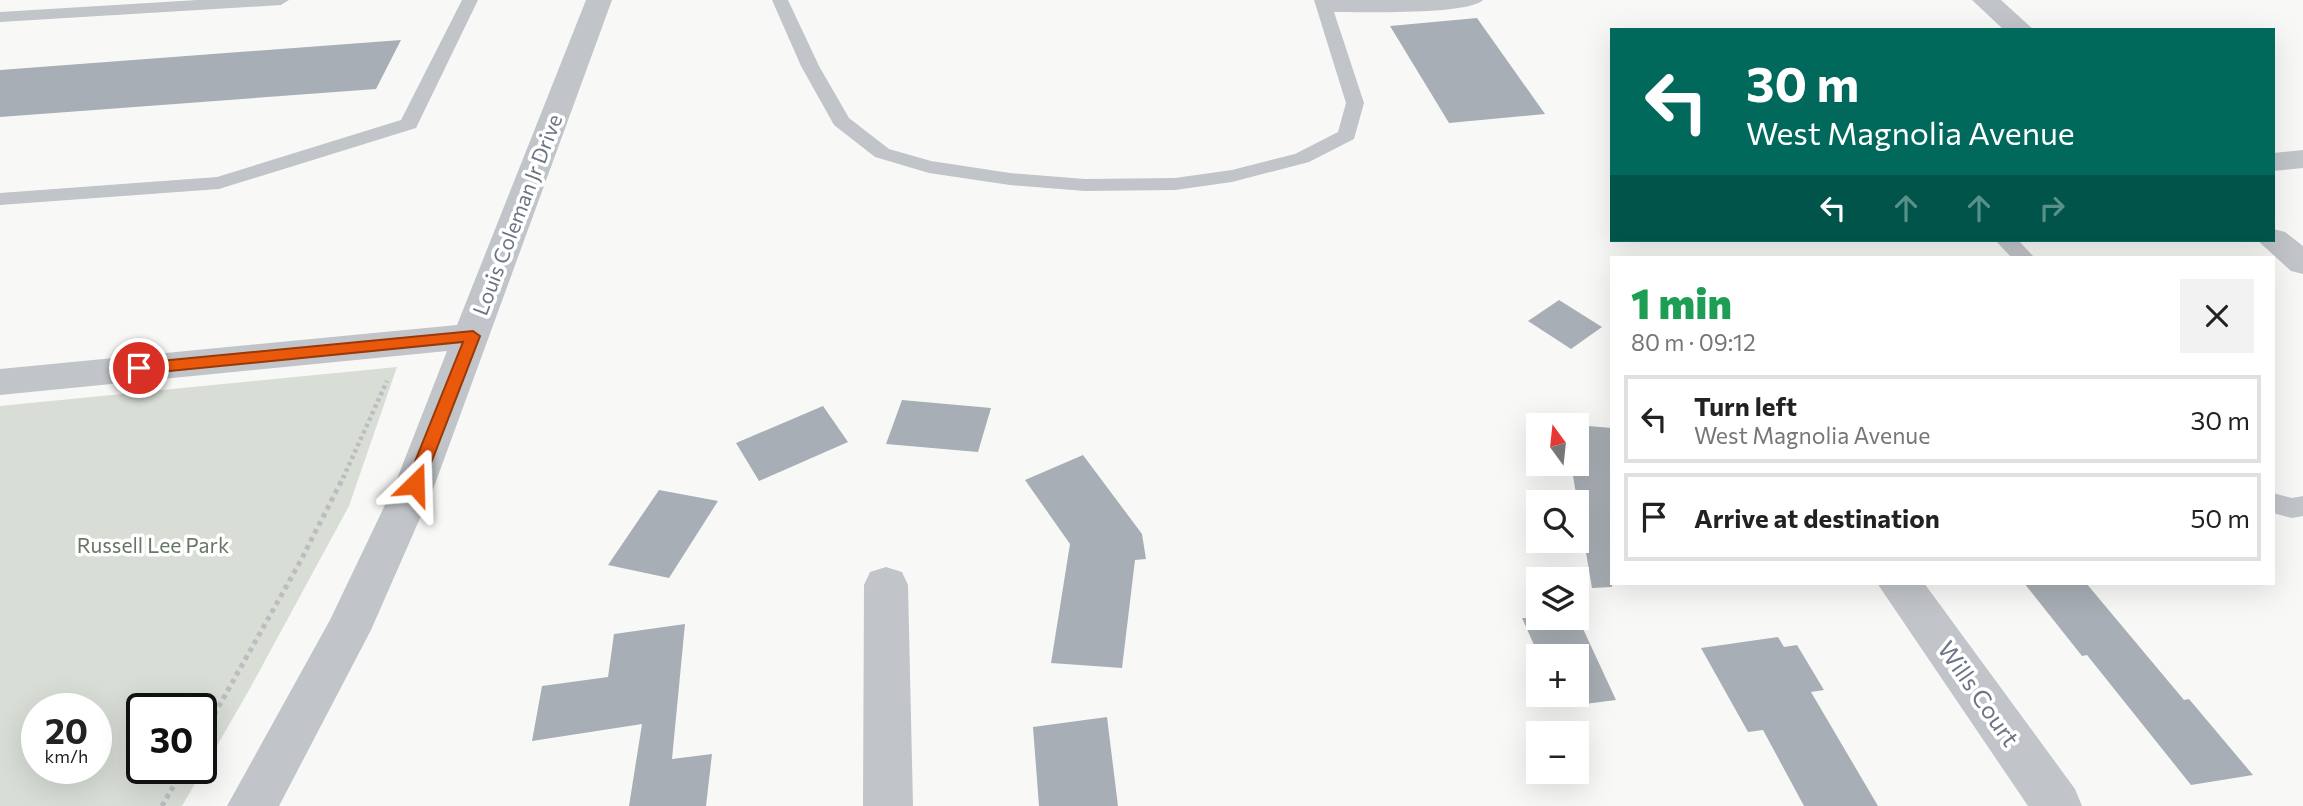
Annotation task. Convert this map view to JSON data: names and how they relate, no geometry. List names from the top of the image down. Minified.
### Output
{"streets":{"street":["Louis Coleman Jr Drive","Wills Court"]},"parks":["Russell Lee Park"],"north":"top","page":{"turn":["30 m","West Magnolia Avenue"],"heading":["1 min","80 m · 09:12"],"list":[{"name":"Turn left","note":"West Magnolia Avenue","value":"30 m"},{"name":"Arrive at destination","value":"50 m"}],"map_buttons":["+","−"],"speed":"20 km/h","limit":"30"}}
